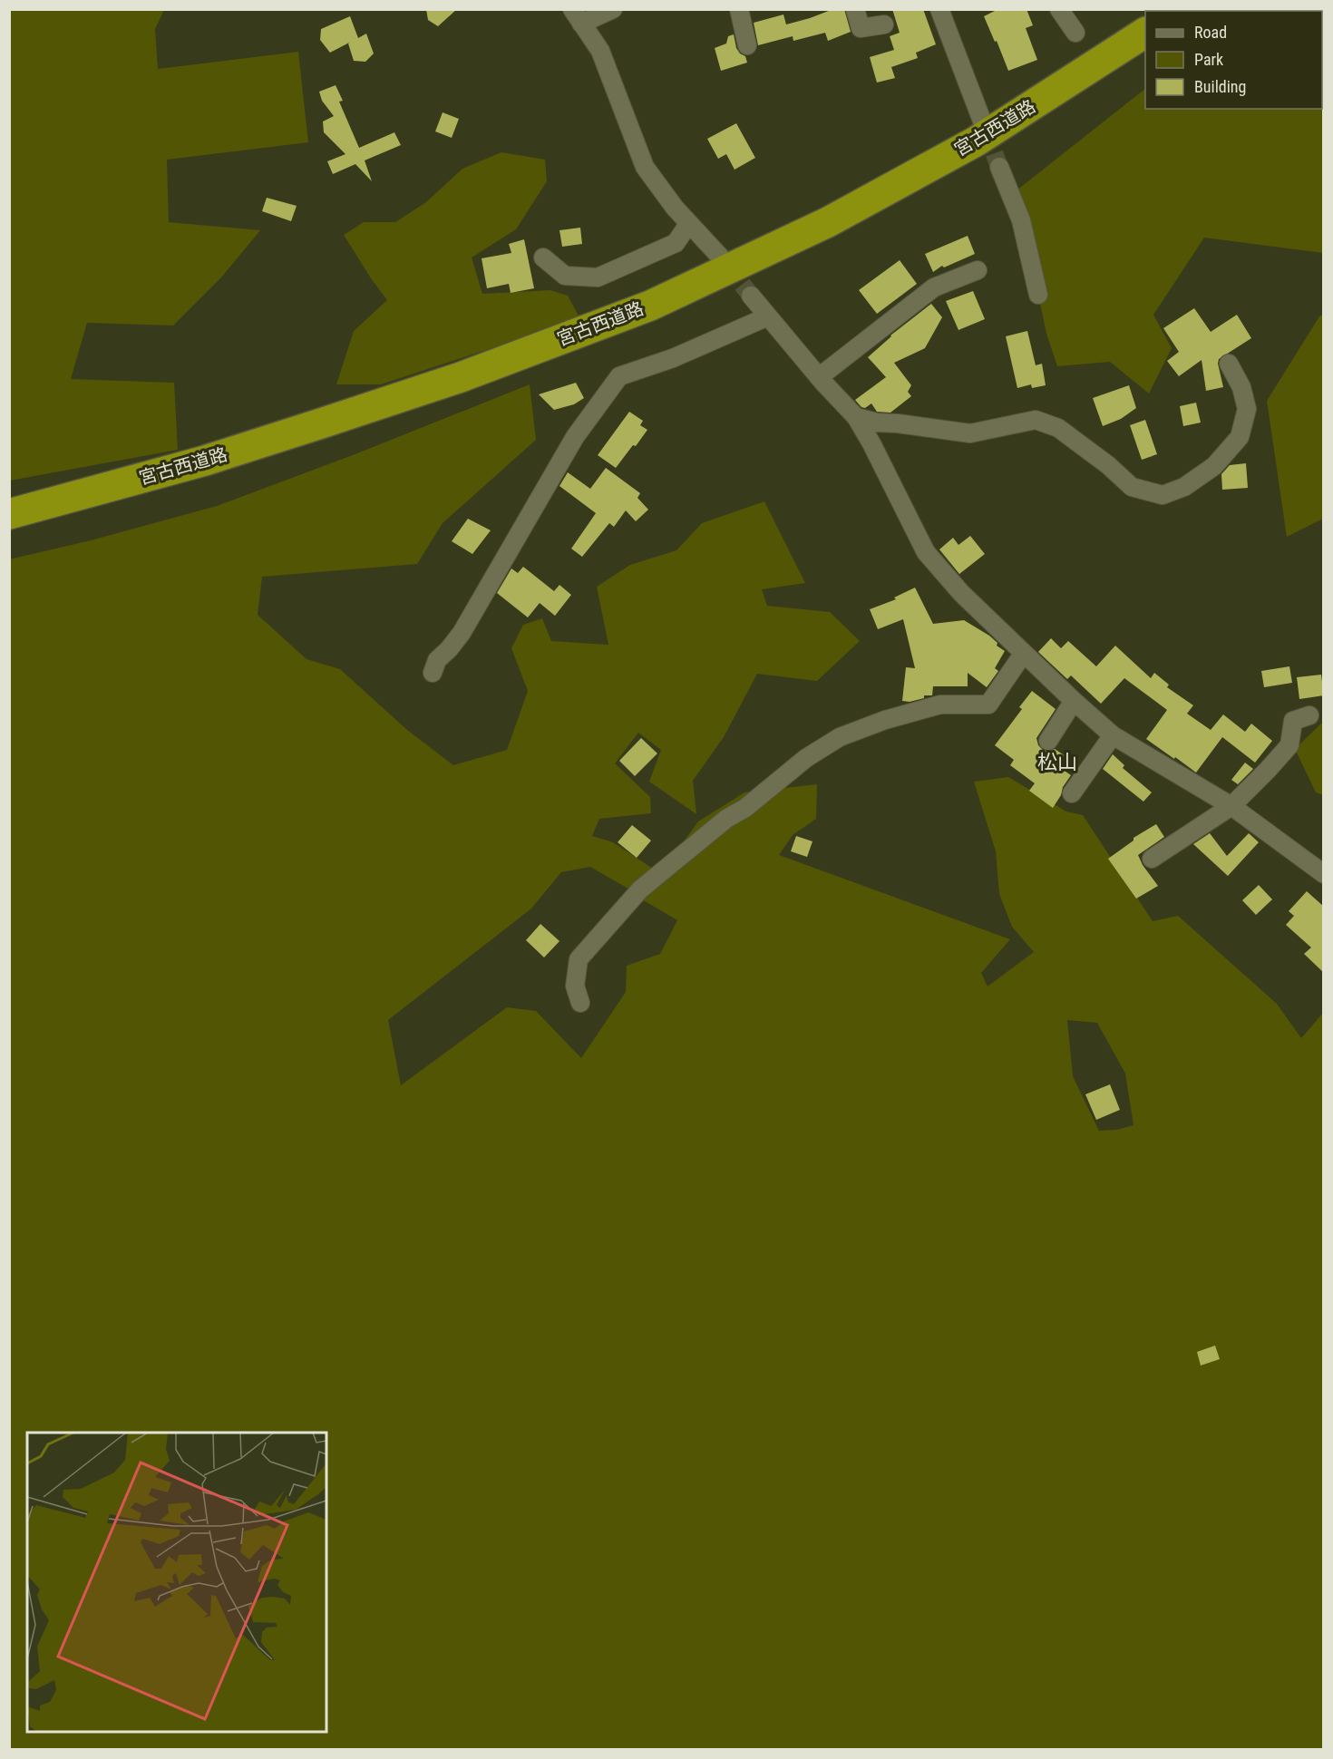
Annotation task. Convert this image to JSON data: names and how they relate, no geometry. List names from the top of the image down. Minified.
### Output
{"streets":{"highway":["宮古西道路"]},"districts":["松山"],"legend":["Road","Park","Building"]}
